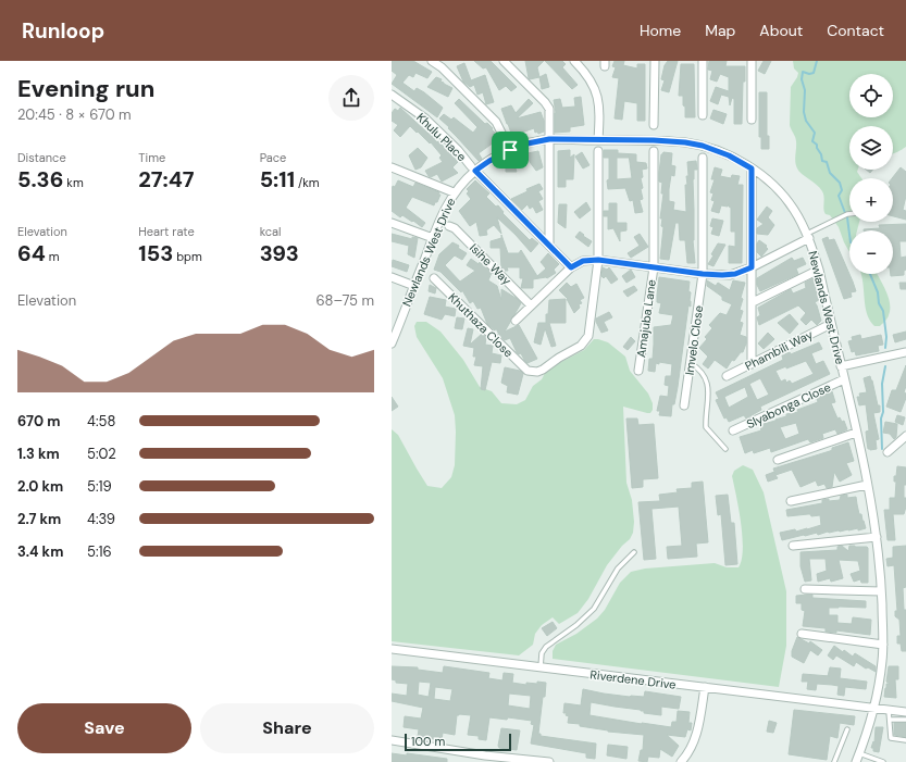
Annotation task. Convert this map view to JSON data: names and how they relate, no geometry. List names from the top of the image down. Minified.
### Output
{"streets":{"street":["Khulu Place","Newlands West Drive","Isihe Way","Amajuba Lane","Khuthaza Close","Imvelo Close","Phambili Way","Slyabonga Close","Riverdene Drive"]},"crossings":[["Khulu Place","Newlands West Drive"],["Newlands West Drive","Phambili Way"],["Newlands West Drive","Slyabonga Close"],["Newlands West Drive","Riverdene Drive"]],"scale_bar":"100 m","page":{"header":"Runloop","nav":["Home","Map","About","Contact"],"heading":["Evening run","20:45 · 8 × 670 m"],"map_buttons":["+","−"],"stats":[["Distance","5.36 km"],["Time","27:47"],["Pace","5:11 /km"],["Elevation","64 m"],["Heart rate","153 bpm"],["kcal","393"]],"chart":["Elevation","68–75 m"],"list":[{"name":"670 m","note":"4:58"},{"name":"1.3 km","note":"5:02"},{"name":"2.0 km","note":"5:19"},{"name":"2.7 km","note":"4:39"},{"name":"3.4 km","note":"5:16"}],"buttons":["Save","Share"],"scale":"100 m"}}
